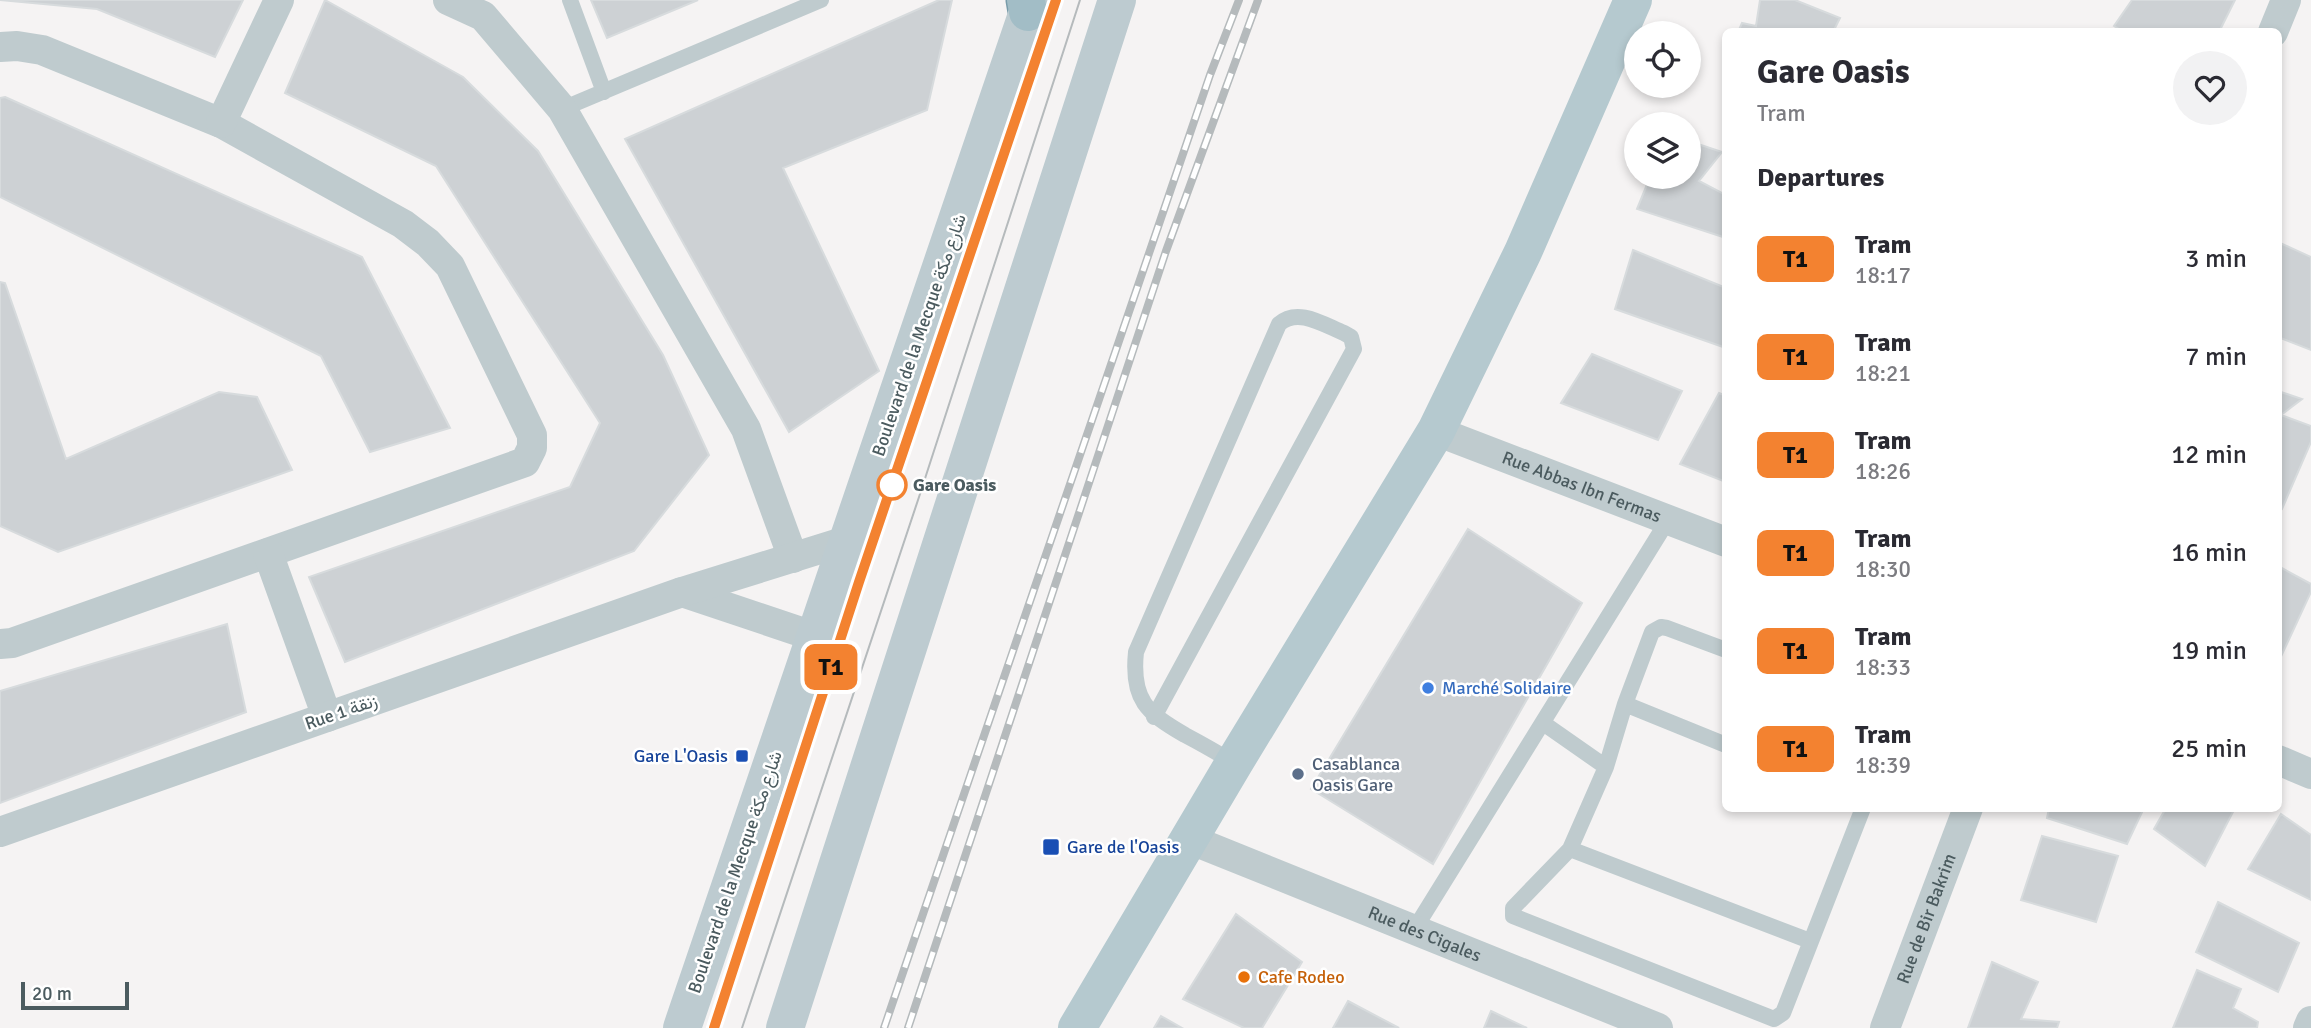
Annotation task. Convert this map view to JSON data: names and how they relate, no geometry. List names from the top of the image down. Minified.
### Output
{"streets":{"main road":["Boulevard de la Mecque شارع مكة"],"street":["Rue Abbas Ibn Fermas","Rue 1 زنقة","Rue de Bir Bakrim","Rue des Cigales"]},"crossings":[["Boulevard de la Mecque شارع مكة","Rue 1 زنقة"]],"places":{"other":["Gare Oasis","Marché Solidaire","Casablanca Oasis Gare","Cafe Rodeo"],"transit":["Gare L'Oasis","Gare de l'Oasis"]},"lines":["tram line T1"],"scale_bar":"20 m","page":{"on_map":"T1","heading":[["Gare Oasis","Tram"],"Departures"],"list":[{"mark":"T1","name":"Tram","note":"18:17","value":"3 min"},{"mark":"T1","name":"Tram","note":"18:21","value":"7 min"},{"mark":"T1","name":"Tram","note":"18:26","value":"12 min"},{"mark":"T1","name":"Tram","note":"18:30","value":"16 min"},{"mark":"T1","name":"Tram","note":"18:33","value":"19 min"},{"mark":"T1","name":"Tram","note":"18:39","value":"25 min"}],"scale":"20 m"}}
